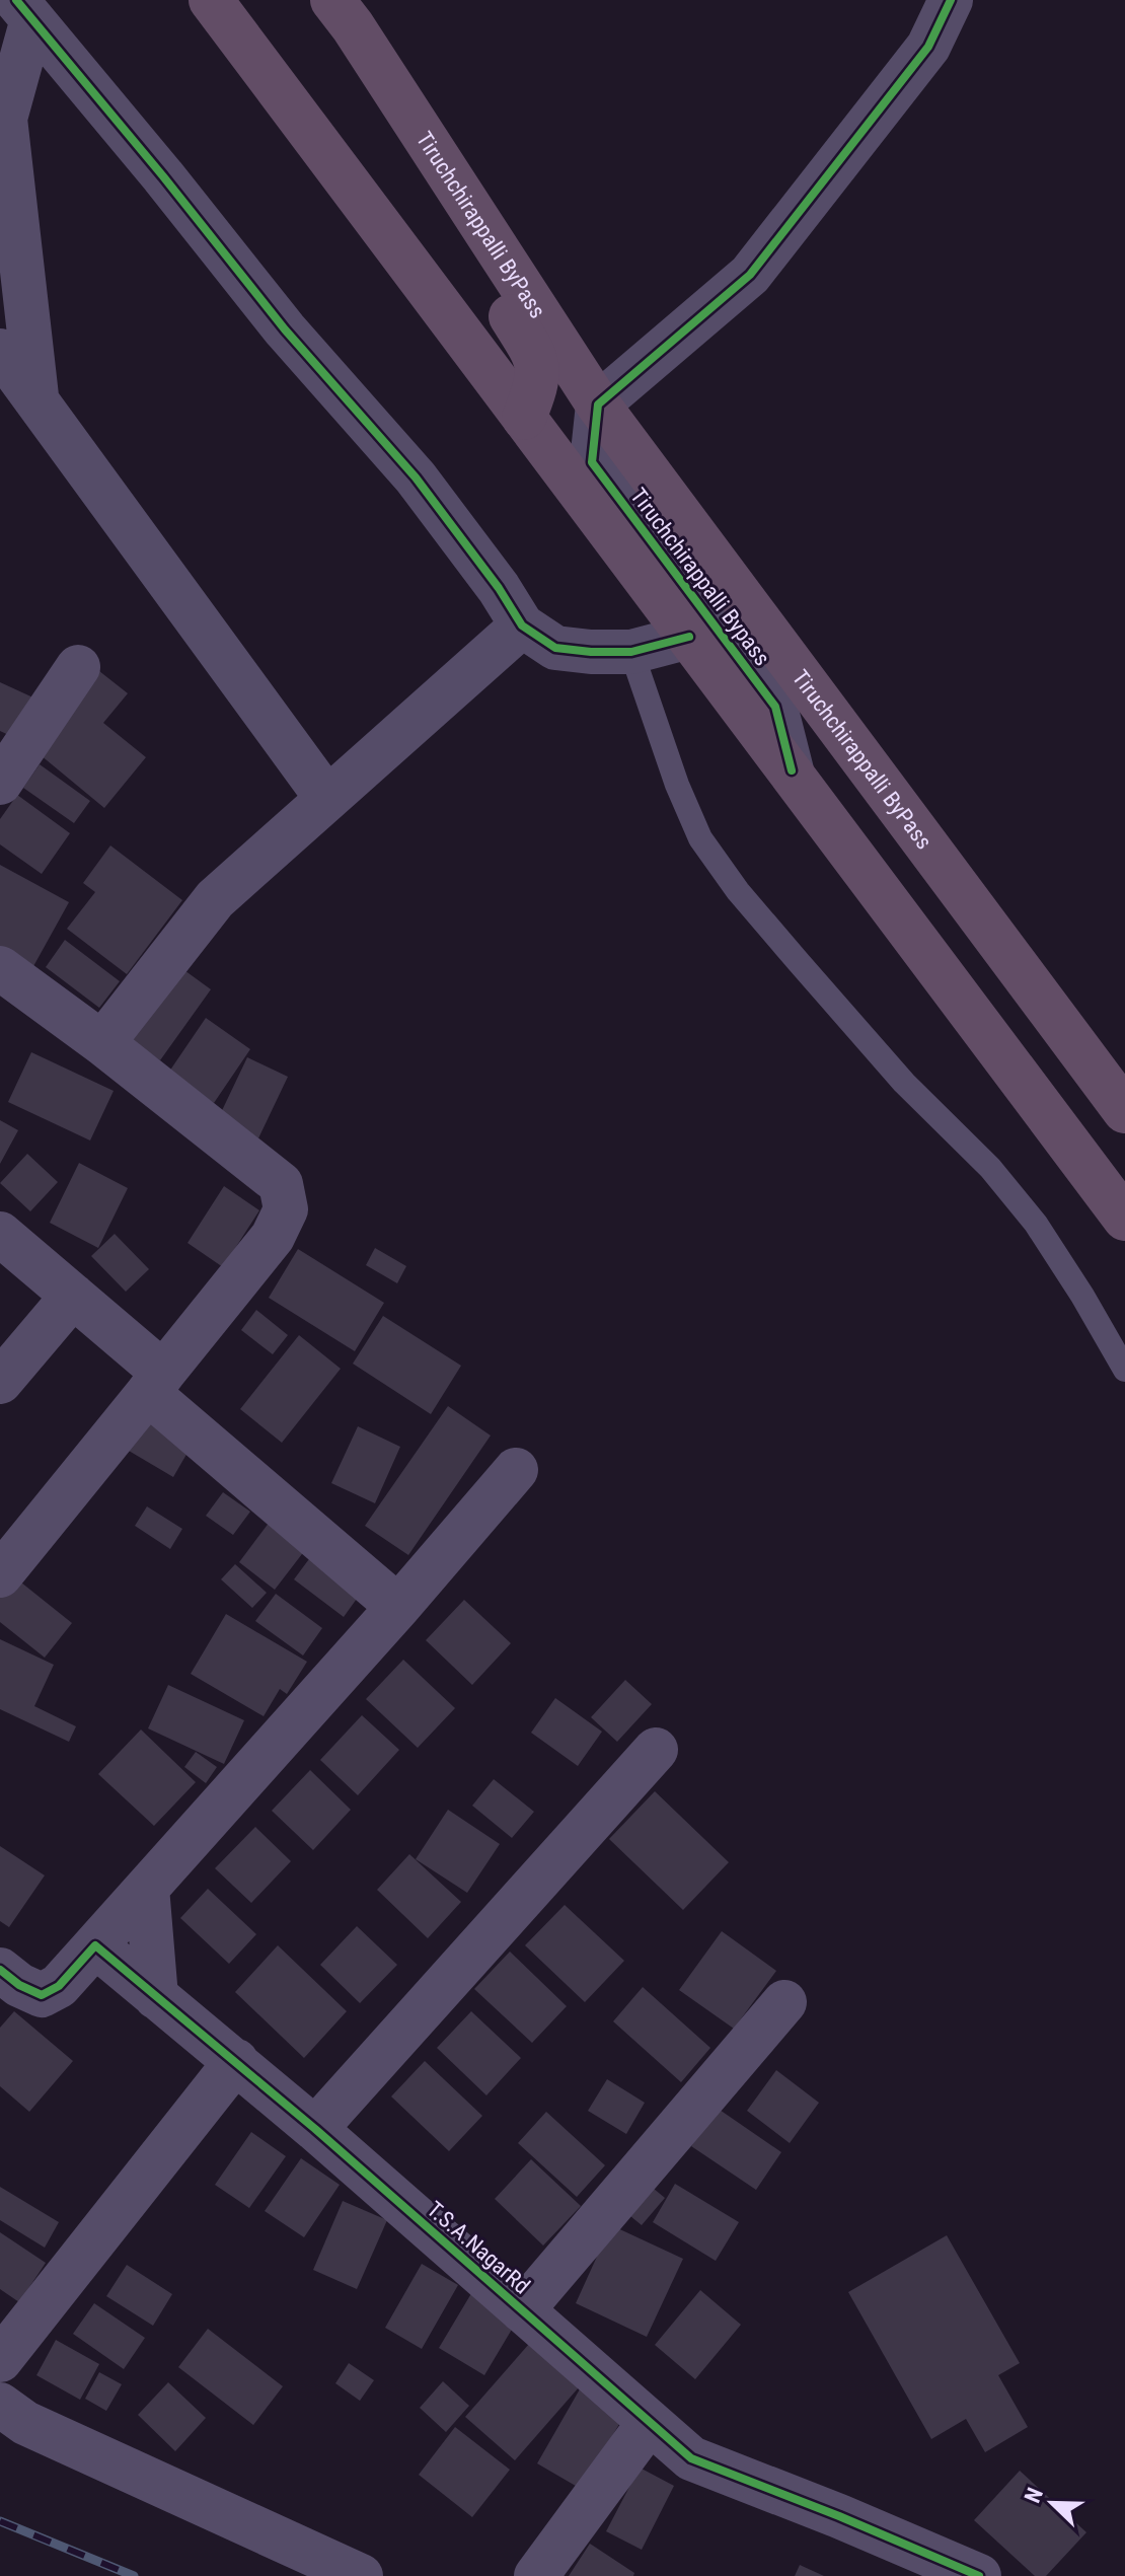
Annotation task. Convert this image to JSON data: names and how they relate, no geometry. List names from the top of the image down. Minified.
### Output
{"streets":{"highway":["Tiruchchirappalli ByPass","Tiruchchirappalli Bypass"],"street":["T.S.A.NagarRd"]},"crossings":[["Tiruchchirappalli ByPass","Tiruchchirappalli Bypass"]],"north":"top left"}
